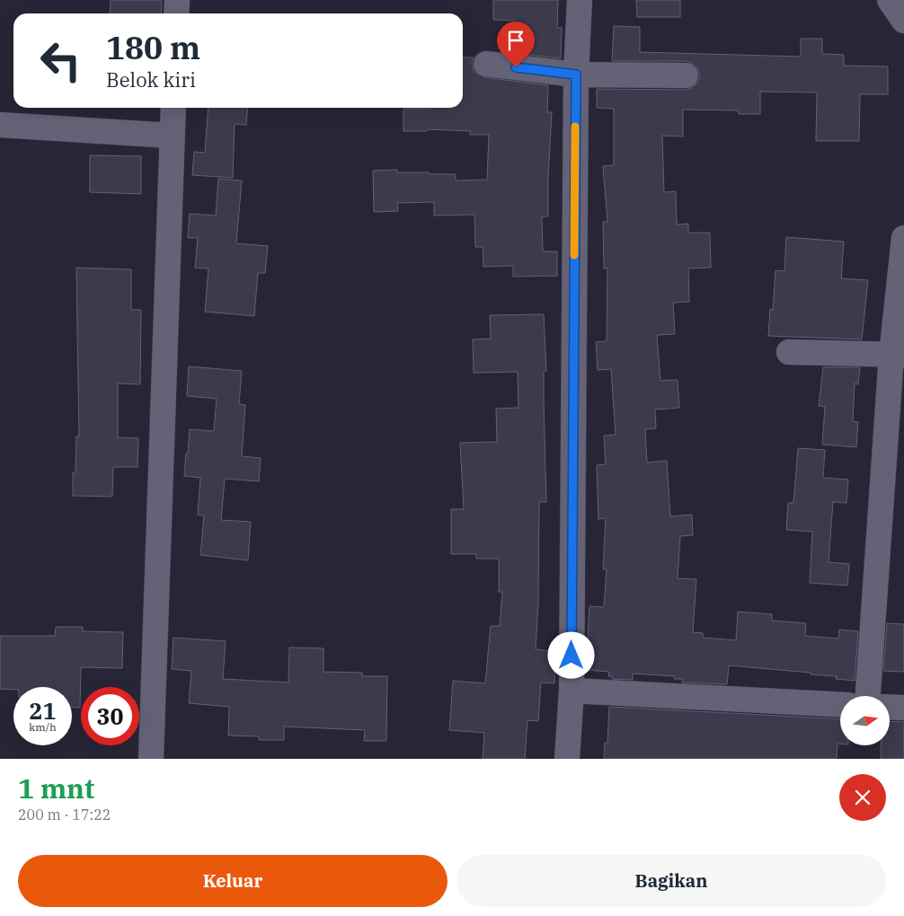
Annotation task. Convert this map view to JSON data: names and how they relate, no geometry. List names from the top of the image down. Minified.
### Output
{"north":"right","page":{"turn":["180 m","Belok kiri"],"speed":"21 km/h","limit":"30","heading":["1 mnt","200 m · 17:22"],"buttons":["Keluar","Bagikan"]}}
